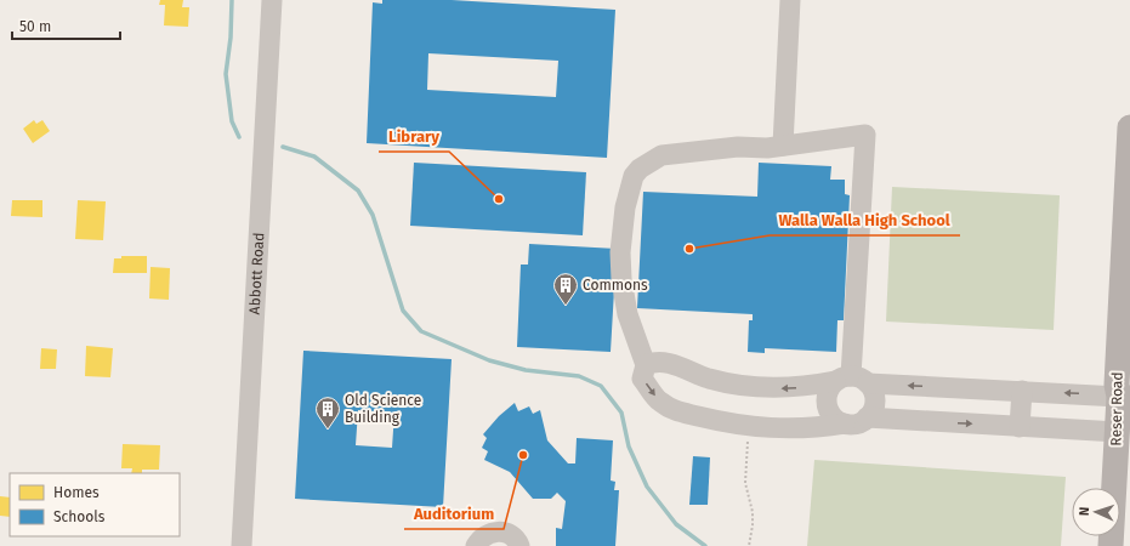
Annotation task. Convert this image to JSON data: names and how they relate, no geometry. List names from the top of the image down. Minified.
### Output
{"streets":{"main road":["Reser Road"],"street":["Abbott Road"]},"places":{"other":["Library","Walla Walla High School","Auditorium"],"building":["Commons","Old Science Building"]},"legend":["Homes","Schools"],"scale_bar":"50 m","north":"left"}
